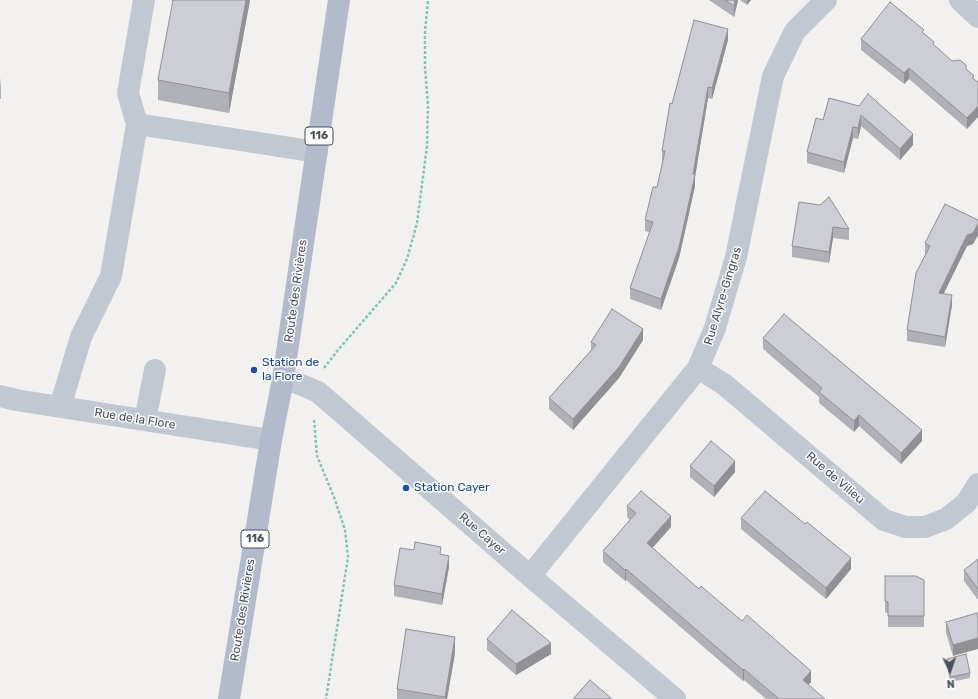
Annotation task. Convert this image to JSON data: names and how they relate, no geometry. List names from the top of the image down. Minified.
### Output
{"streets":{"main road":["116","Route des Rivières"],"street":["Rue Alyre-Gingras","Rue de la Flore","Rue de Vilieu","Rue Cayer"]},"crossings":[["Route des Rivières","Rue de la Flore"],["Route des Rivières","Rue Cayer"],["Rue Alyre-Gingras","Rue de Vilieu"],["Rue Alyre-Gingras","Rue Cayer"]],"places":["Station de la Flore","Station Cayer"],"north":"bottom"}
